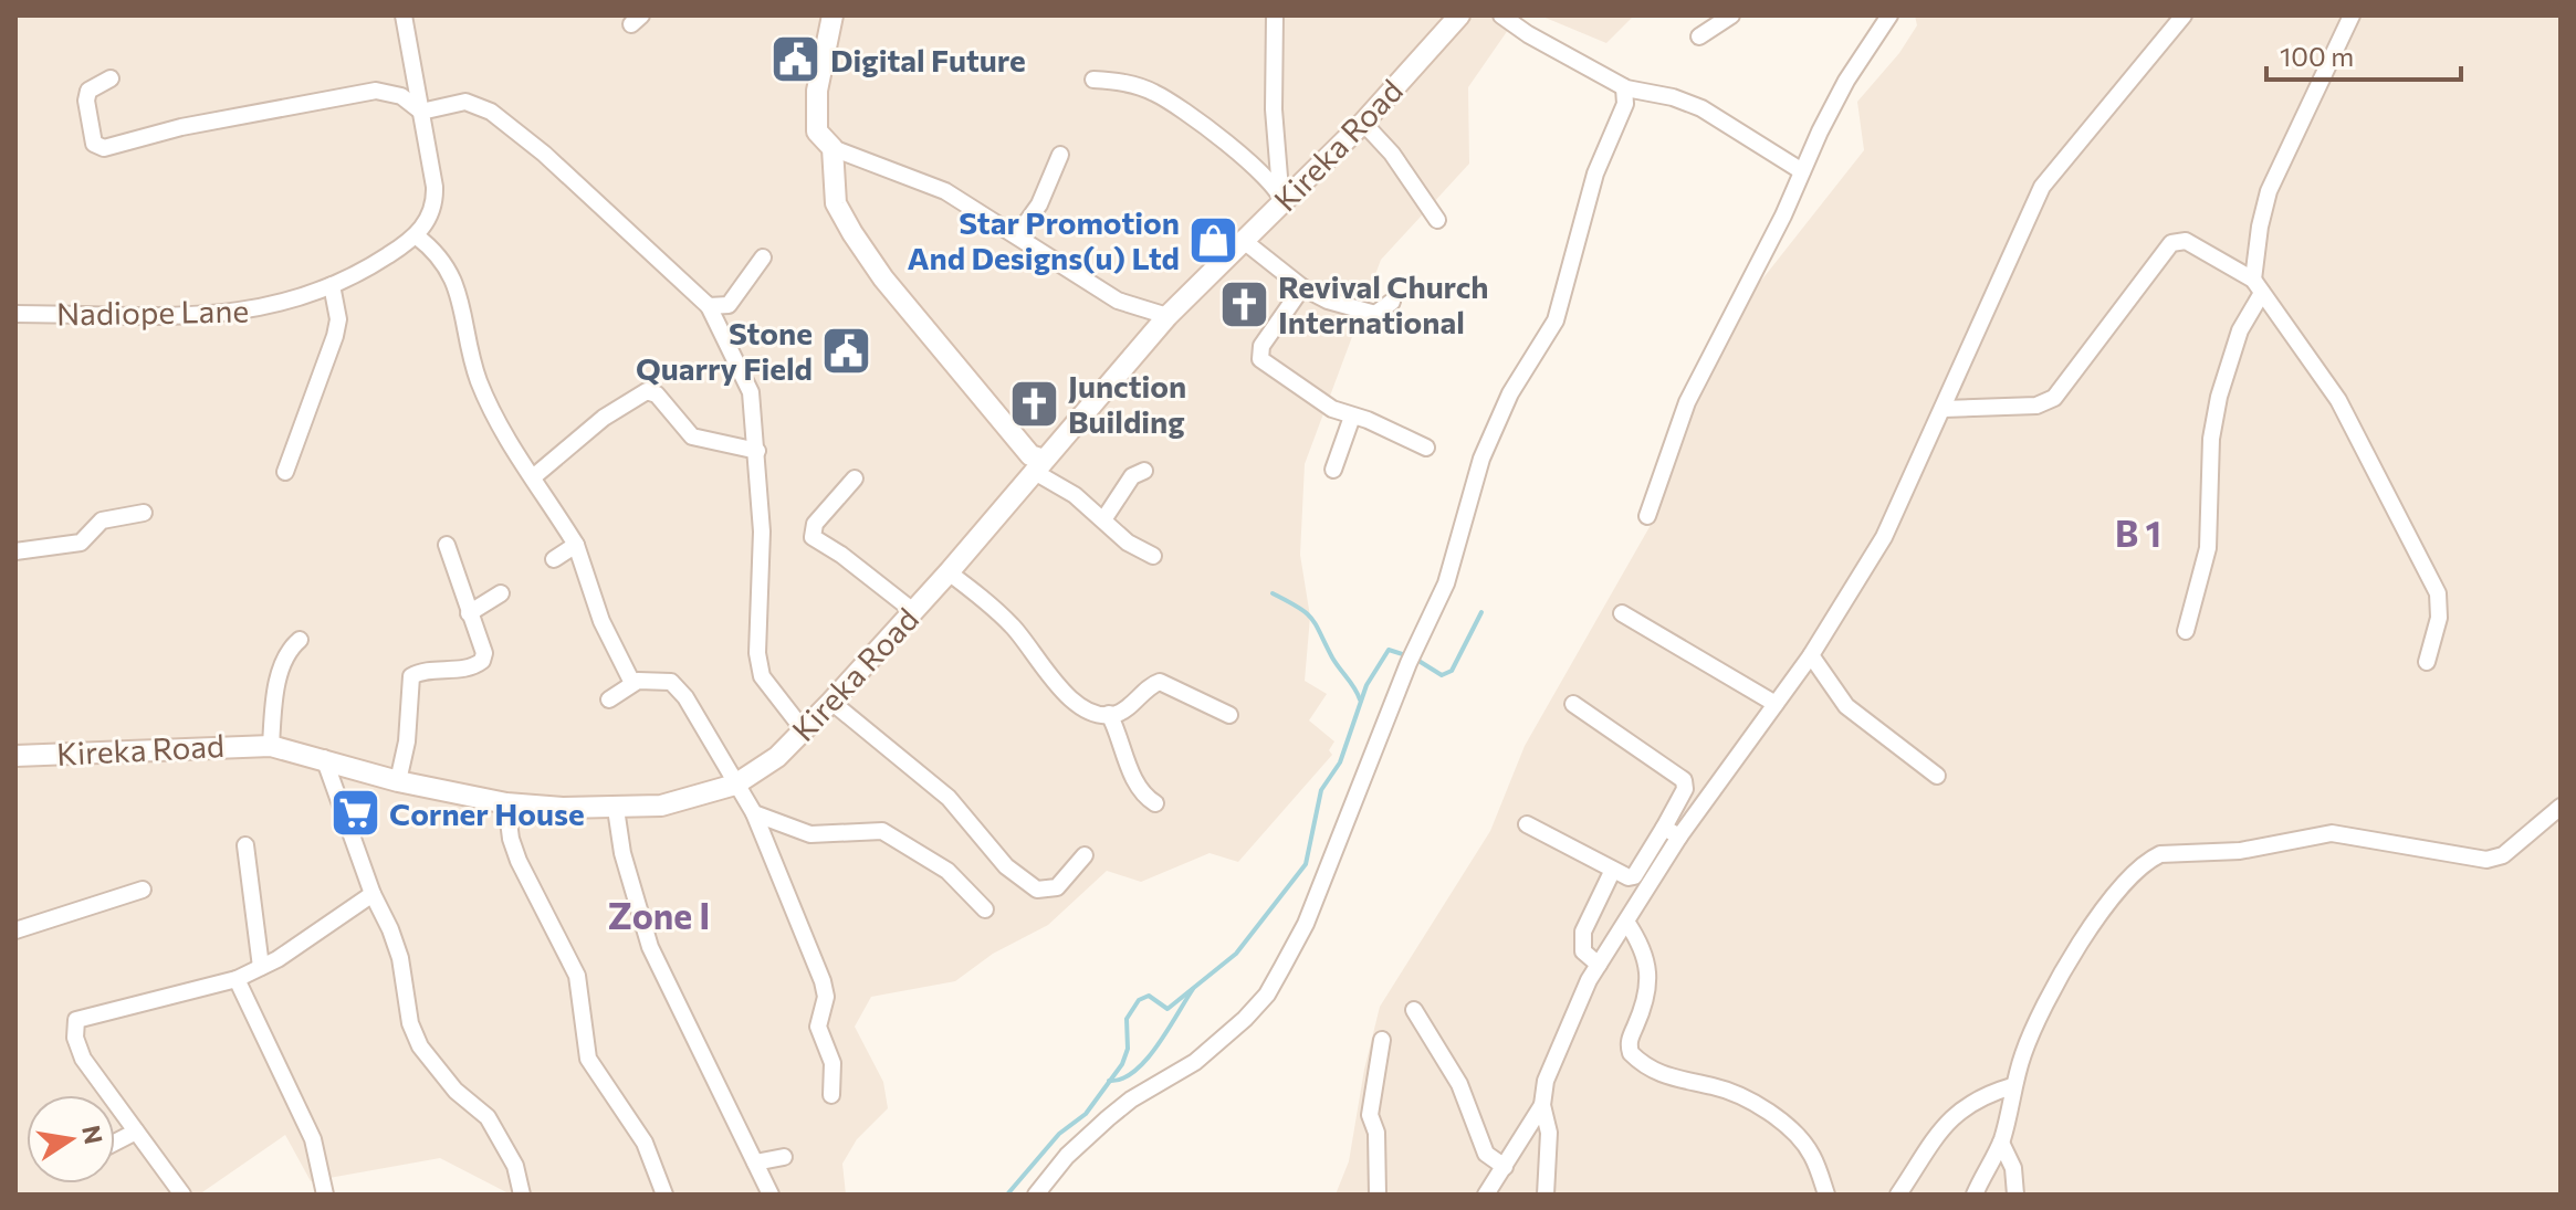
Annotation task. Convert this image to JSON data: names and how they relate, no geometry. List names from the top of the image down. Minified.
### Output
{"streets":{"main road":["Kireka Road"],"street":["Nadiope Lane"]},"districts":["B 1","Zone I"],"places":{"public building":["Digital Future","Stone Quarry Field"],"shop":["Star Promotion And Designs(u) Ltd"],"church":["Revival Church International","Junction Building"],"supermarket":["Corner House"]},"scale_bar":"100 m","north":"right"}
